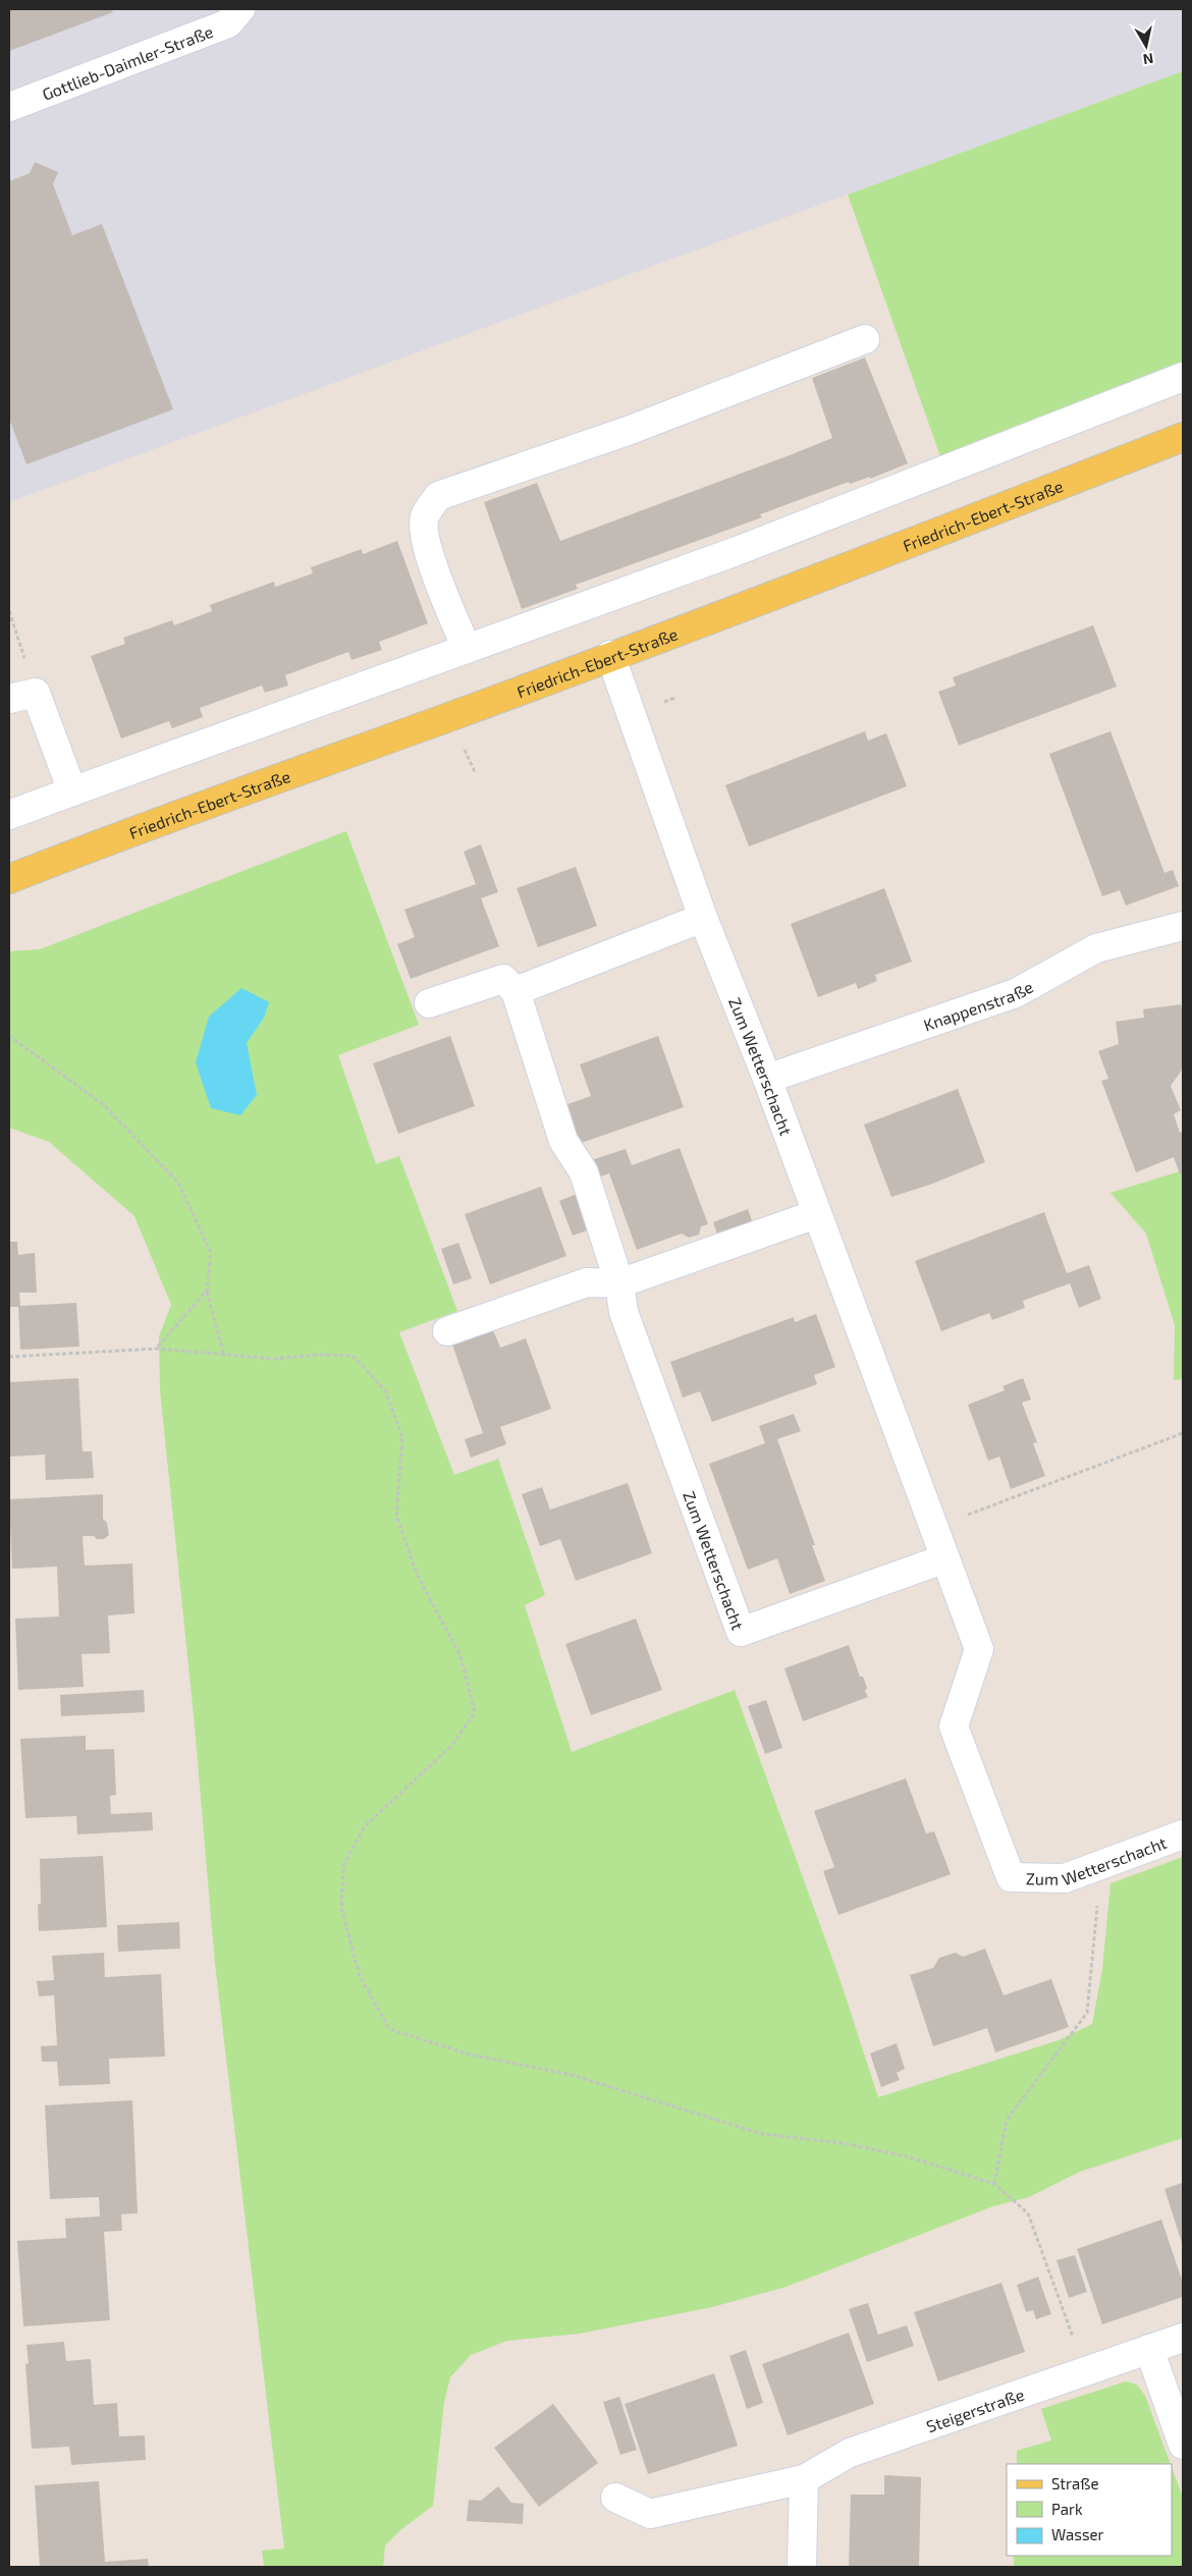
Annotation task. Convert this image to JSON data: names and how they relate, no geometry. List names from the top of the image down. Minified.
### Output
{"streets":{"main road":["Friedrich-Ebert-Straße"],"street":["Gottlieb-Daimler-Straße","Knappenstraße","Zum Wetterschacht","Steigerstraße"]},"crossings":[["Friedrich-Ebert-Straße","Zum Wetterschacht"],["Knappenstraße","Zum Wetterschacht"]],"legend":["Straße","Park","Wasser"],"north":"bottom"}
